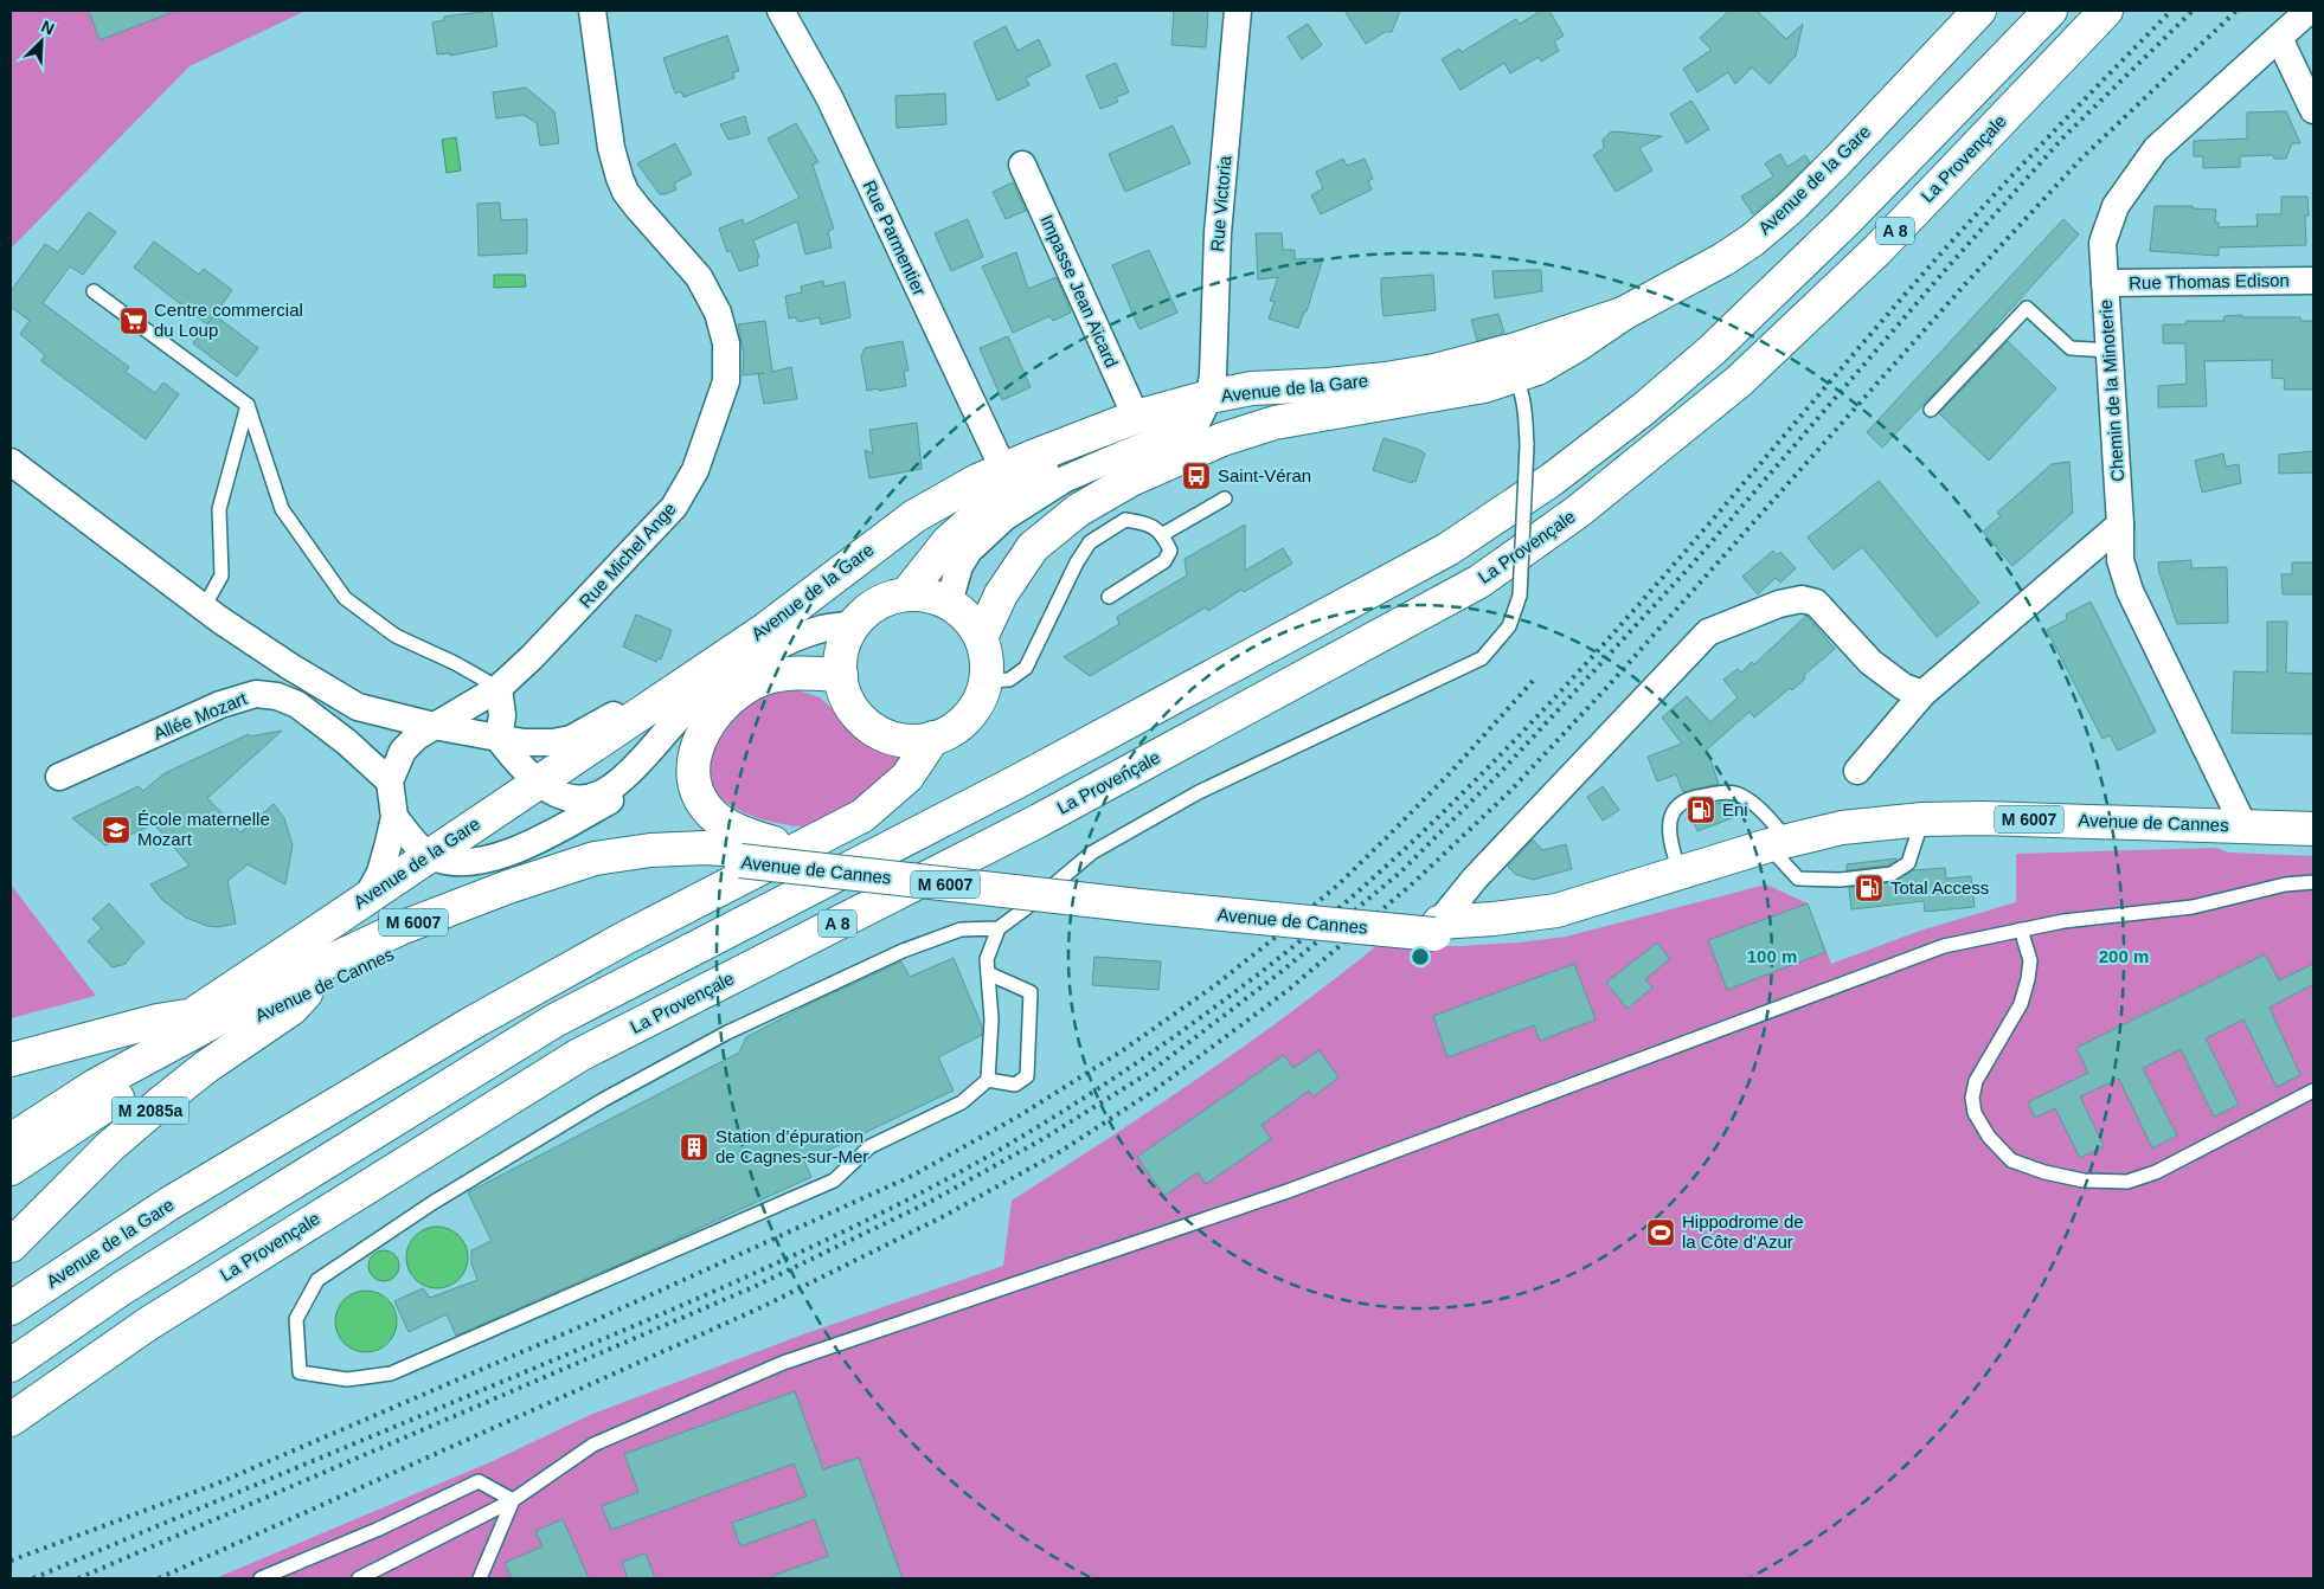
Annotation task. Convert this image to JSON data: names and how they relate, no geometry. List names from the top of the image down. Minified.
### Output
{"streets":{"main road":["La Provençale","Avenue de la Gare","A 8","M 6007","Avenue de Cannes","M 2085a"],"street":["Rue Victoria","Rue Parmentier","Rue Thomas Edison","Impasse Jean Aicard","Chemin de la Minoterie","Rue Michel Ange","Allée Mozart"]},"crossings":[["Avenue de la Gare","Rue Victoria"],["Avenue de la Gare","Rue Parmentier"],["Avenue de la Gare","Impasse Jean Aicard"],["Avenue de la Gare","Avenue de Cannes"],["Rue Thomas Edison","Chemin de la Minoterie"],["Chemin de la Minoterie","Avenue de Cannes"],["Avenue de Cannes","M 2085a"]],"places":{"supermarket":["Centre commercial du Loup"],"bus stop":["Saint-Véran"],"fuel station":["Eni","Total Access"],"school or university":["École maternelle Mozart"],"building":["Station d’épuration de Cagnes-sur-Mer"],"sports":["Hippodrome de la Côte d'Azur"]},"north":"top right","rings":["100 m","200 m"]}
